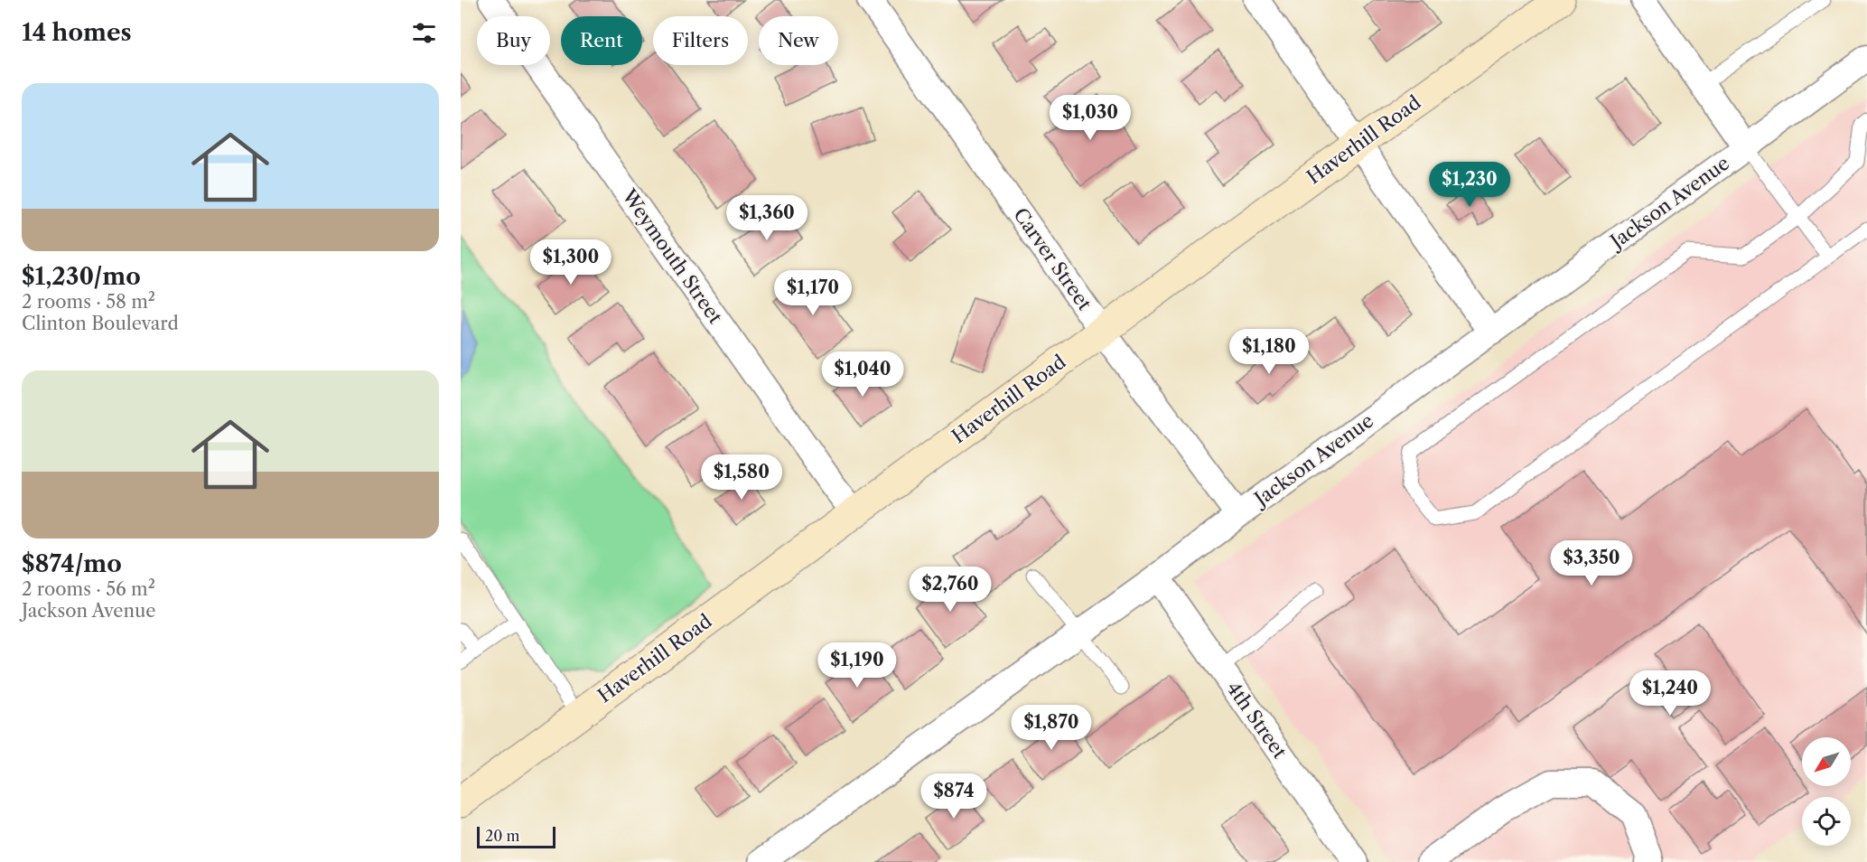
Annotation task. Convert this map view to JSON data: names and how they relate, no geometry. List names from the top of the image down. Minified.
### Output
{"streets":{"street":["Haverhill Road","Jackson Avenue","Weymouth Street","Carver Street","4th Street"]},"crossings":[["Haverhill Road","Weymouth Street"],["Haverhill Road","Carver Street"],["Jackson Avenue","Carver Street"],["Jackson Avenue","4th Street"]],"scale_bar":"20 m","north":"bottom left","page":{"heading":"14 homes","chip":["Buy","Rent","Filters","New"],"list":[{"name":"$1,230/mo","note":"2 rooms · 58 m² · Clinton Boulevard"},{"name":"$874/mo","note":"2 rooms · 56 m² · Jackson Avenue"}],"price":["$1,030","$1,230","$1,360","$1,300","$1,170","$1,180","$1,040","$1,580","$3,350","$2,760","$1,190","$1,240","$1,870","$874"],"scale":"20 m"}}
